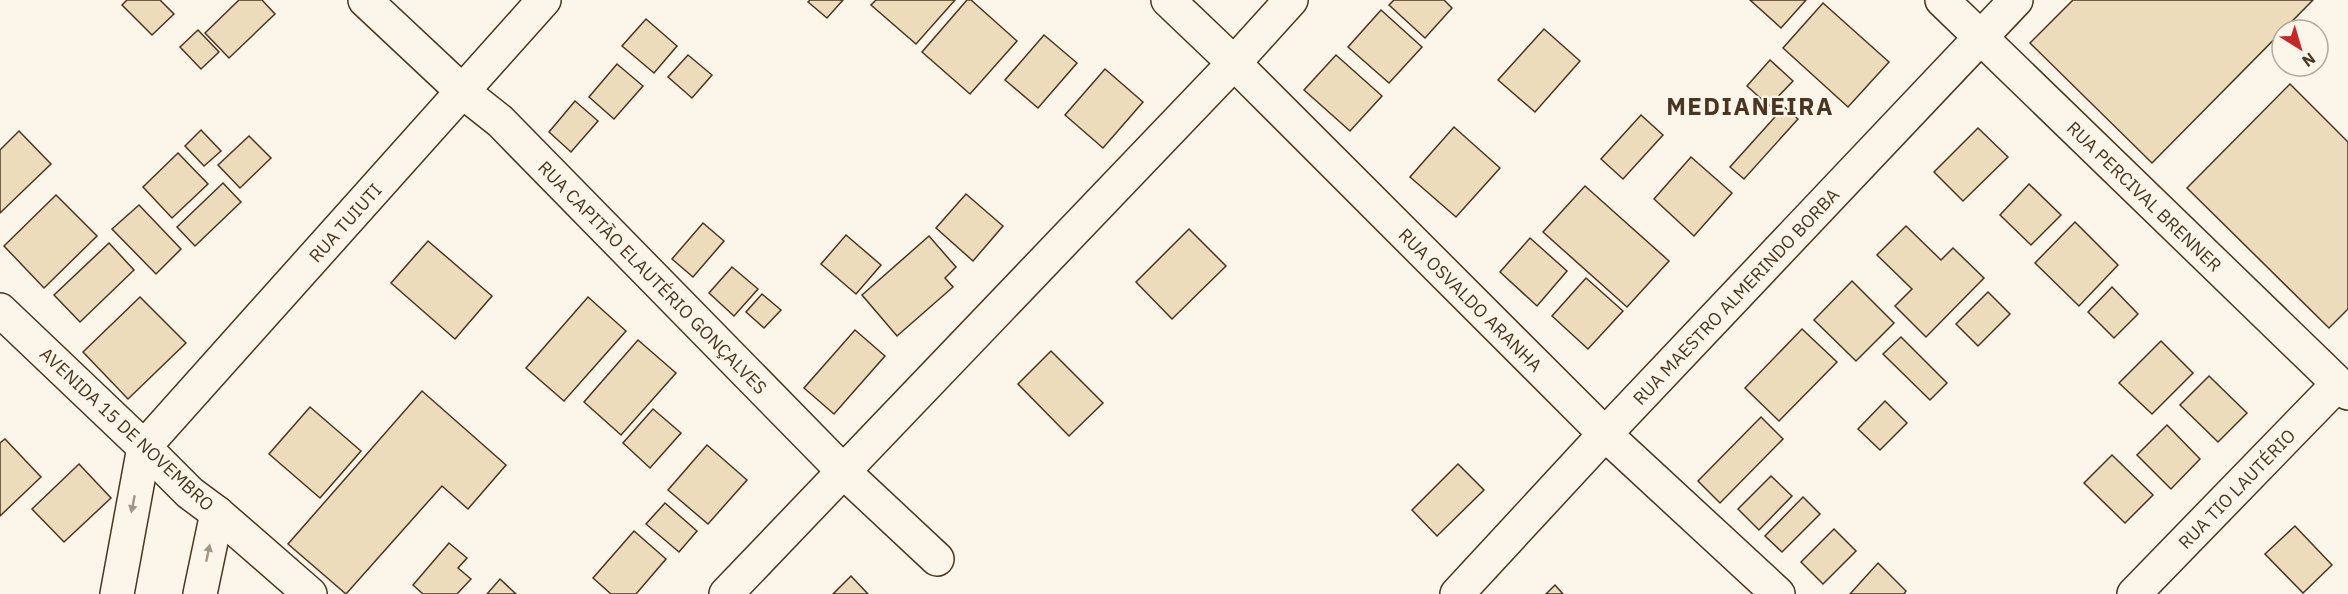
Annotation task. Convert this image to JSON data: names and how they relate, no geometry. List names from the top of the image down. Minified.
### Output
{"streets":{"street":["RUA PERCIVAL BRENNER","RUA TUIUTI","RUA CAPITÃO ELAUTÉRIO GONÇALVES","RUA MAESTRO ALMERINDO BORBA","RUA OSVALDO ARANHA","AVENIDA 15 DE NOVEMBRO","RUA TIO LAUTÉRIO"]},"crossings":[["RUA PERCIVAL BRENNER","RUA MAESTRO ALMERINDO BORBA"],["RUA PERCIVAL BRENNER","RUA TIO LAUTÉRIO"],["RUA TUIUTI","RUA CAPITÃO ELAUTÉRIO GONÇALVES"],["RUA TUIUTI","AVENIDA 15 DE NOVEMBRO"],["RUA MAESTRO ALMERINDO BORBA","RUA OSVALDO ARANHA"]],"districts":["MEDIANEIRA"],"north":"bottom right"}
